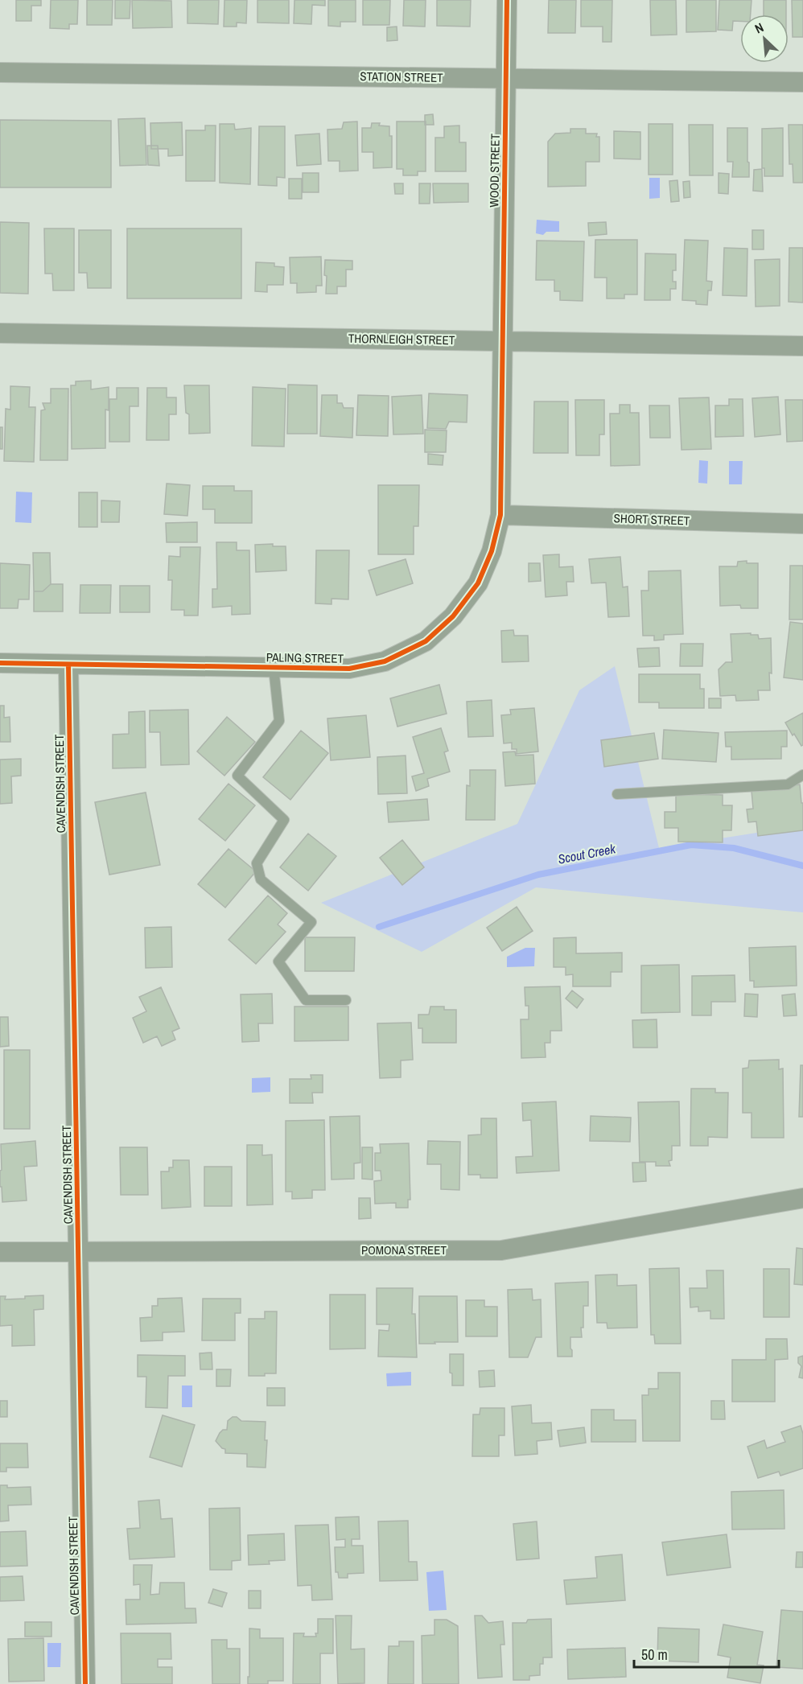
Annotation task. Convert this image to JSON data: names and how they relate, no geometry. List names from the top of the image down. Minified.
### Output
{"streets":{"street":["STATION STREET","WOOD STREET","THORNLEIGH STREET","SHORT STREET","PALING STREET","CAVENDISH STREET","POMONA STREET"]},"crossings":[["STATION STREET","WOOD STREET"],["WOOD STREET","THORNLEIGH STREET"],["WOOD STREET","PALING STREET"],["THORNLEIGH STREET","PALING STREET"],["SHORT STREET","PALING STREET"],["PALING STREET","CAVENDISH STREET"],["CAVENDISH STREET","POMONA STREET"]],"water":["Scout Creek"],"scale_bar":"50 m","north":"top left"}
